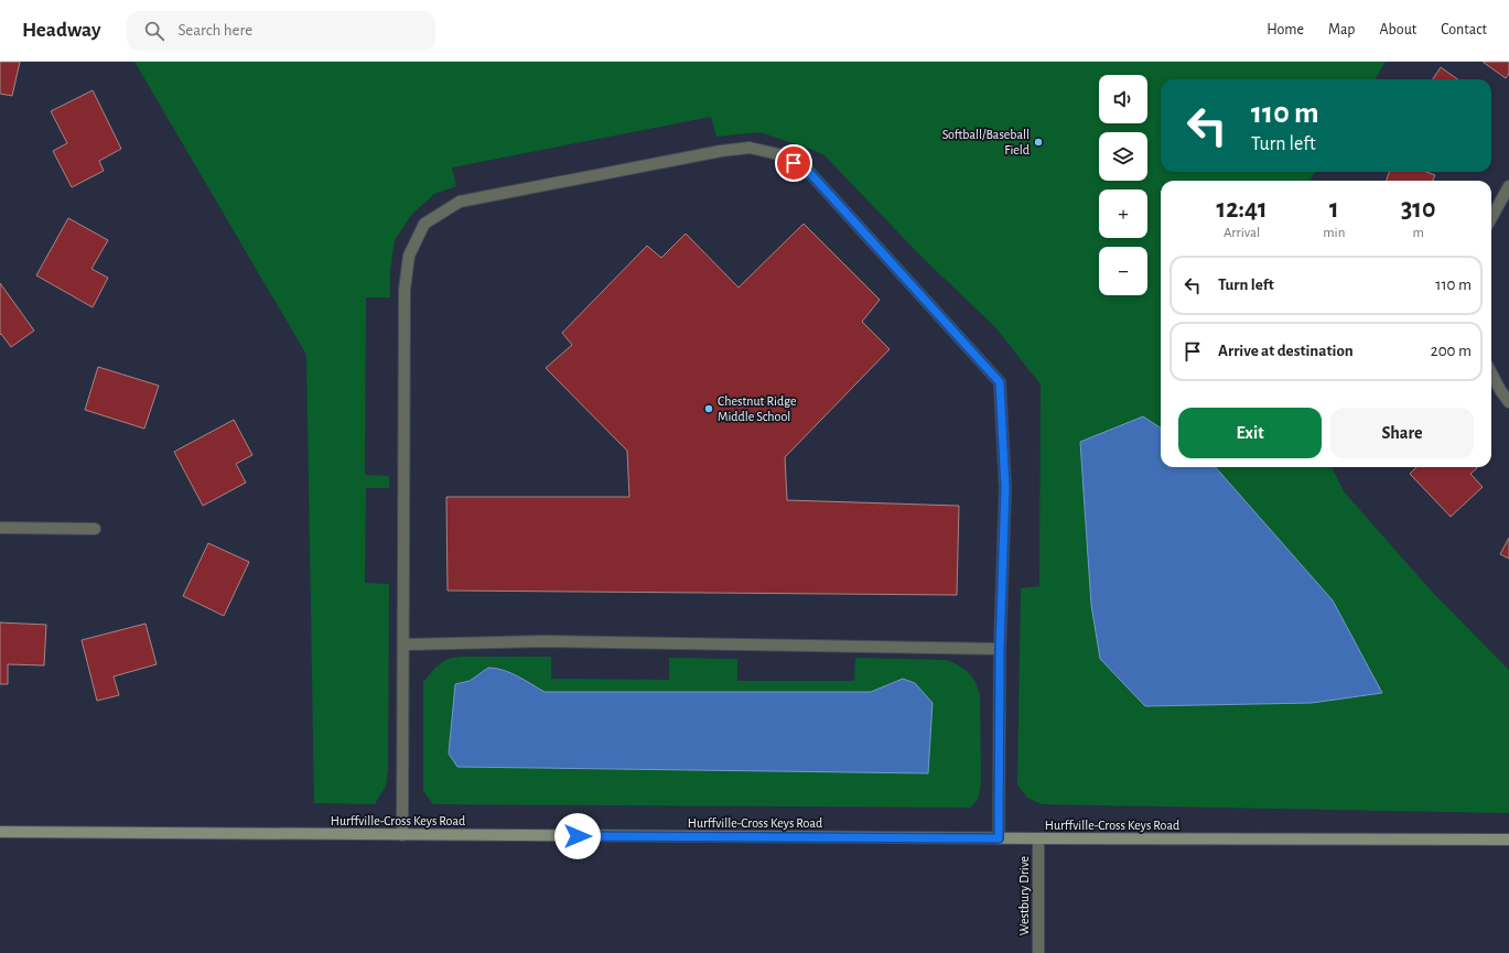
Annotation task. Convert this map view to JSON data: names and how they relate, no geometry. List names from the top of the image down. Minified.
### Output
{"streets":{"main road":["Hurffville-Cross Keys Road"],"street":["Westbury Drive"]},"crossings":[["Hurffville-Cross Keys Road","Westbury Drive"]],"places":["Softball/Baseball Field","Chestnut Ridge Middle School"],"page":{"header":"Headway","search":"Search here","nav":["Home","Map","About","Contact"],"map_buttons":["+","−"],"turn":["110 m","Turn left"],"eta":["12:41","Arrival","1","min","310","m"],"list":[{"name":"Turn left","value":"110 m"},{"name":"Arrive at destination","value":"200 m"}],"buttons":["Exit","Share"]}}
